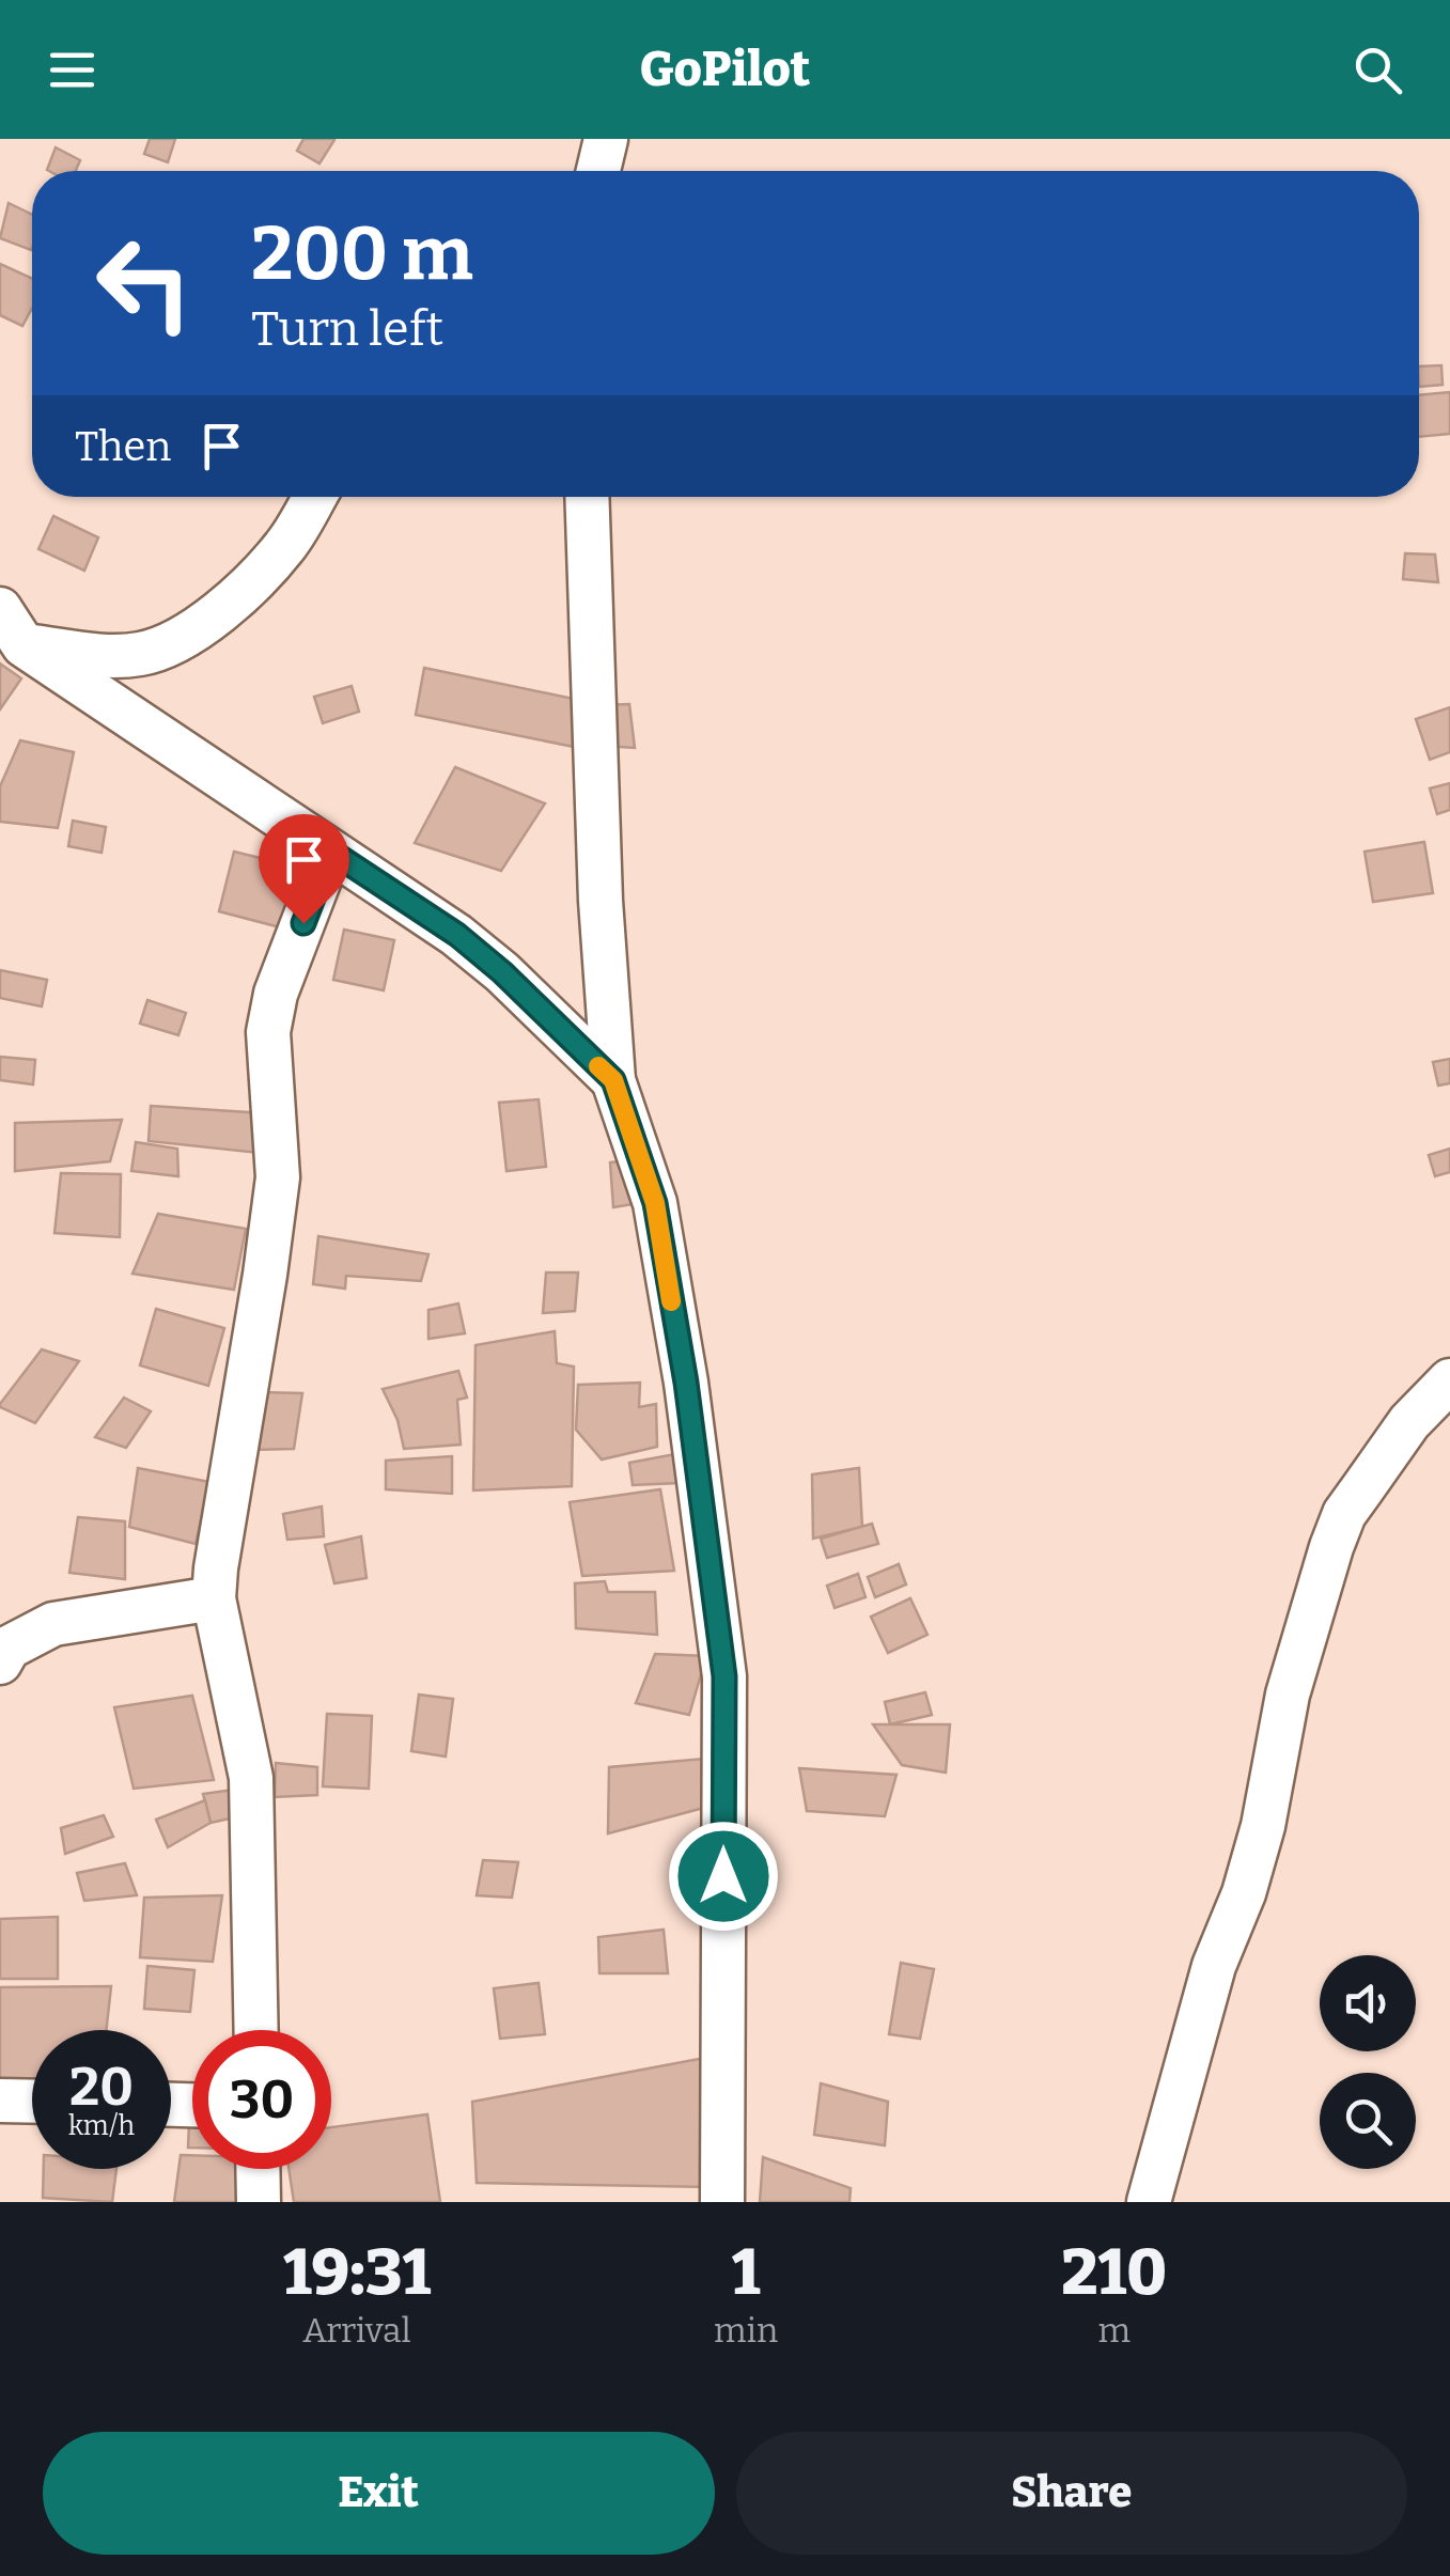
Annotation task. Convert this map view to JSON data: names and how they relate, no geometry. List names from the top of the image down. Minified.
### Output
{"page":{"header":"GoPilot","turn":["200 m","Turn left"],"then":"Then","speed":"20 km/h","limit":"30","eta":["19:31","Arrival","1","min","210","m"],"buttons":["Exit","Share"]}}
